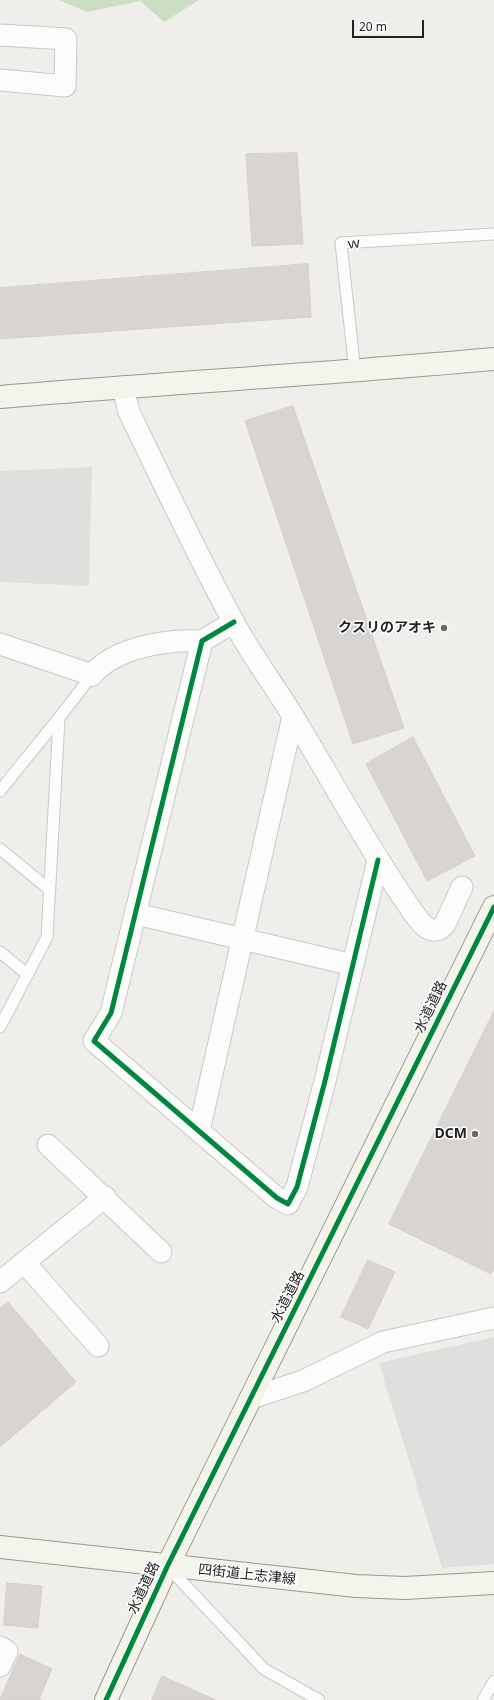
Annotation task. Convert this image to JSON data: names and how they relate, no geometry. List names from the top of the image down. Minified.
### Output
{"streets":{"street":["水道道路","四街道上志津線"],"lane":["ｗ"]},"crossings":[["水道道路","四街道上志津線"]],"places":["クスリのアオキ","DCM"],"scale_bar":"20 m"}
